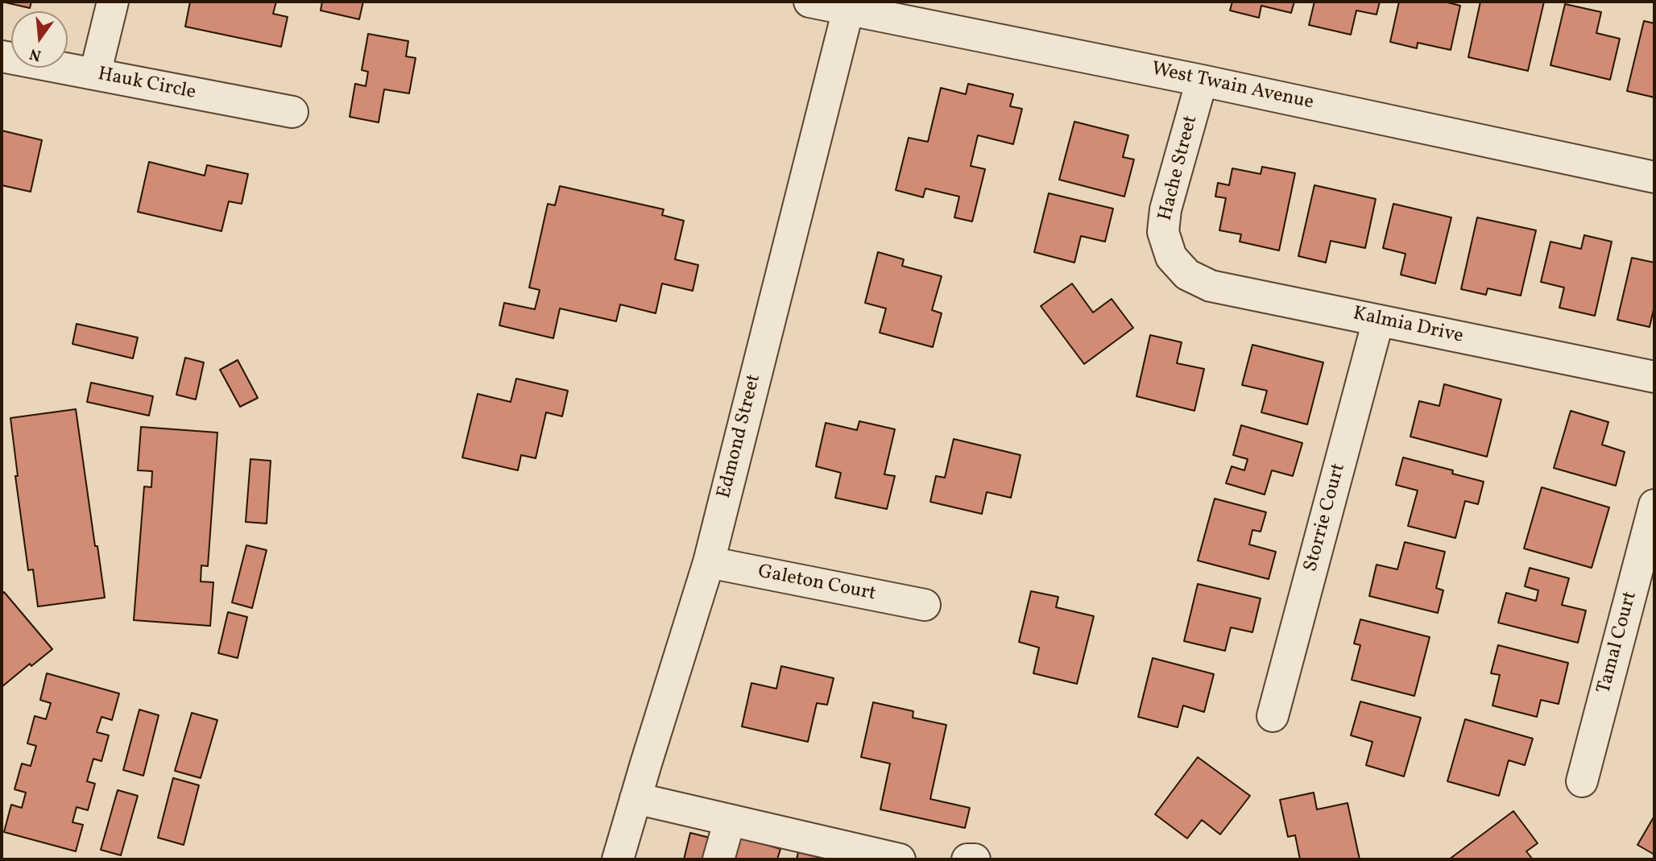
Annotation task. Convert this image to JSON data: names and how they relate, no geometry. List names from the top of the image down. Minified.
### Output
{"streets":{"street":["Hauk Circle","West Twain Avenue","Hache Street","Kalmia Drive","Edmond Street","Storrie Court","Galeton Court","Tamal Court"]},"crossings":[["West Twain Avenue","Hache Street"],["West Twain Avenue","Edmond Street"],["Hache Street","Kalmia Drive"],["Kalmia Drive","Storrie Court"],["Edmond Street","Galeton Court"]],"north":"bottom"}
